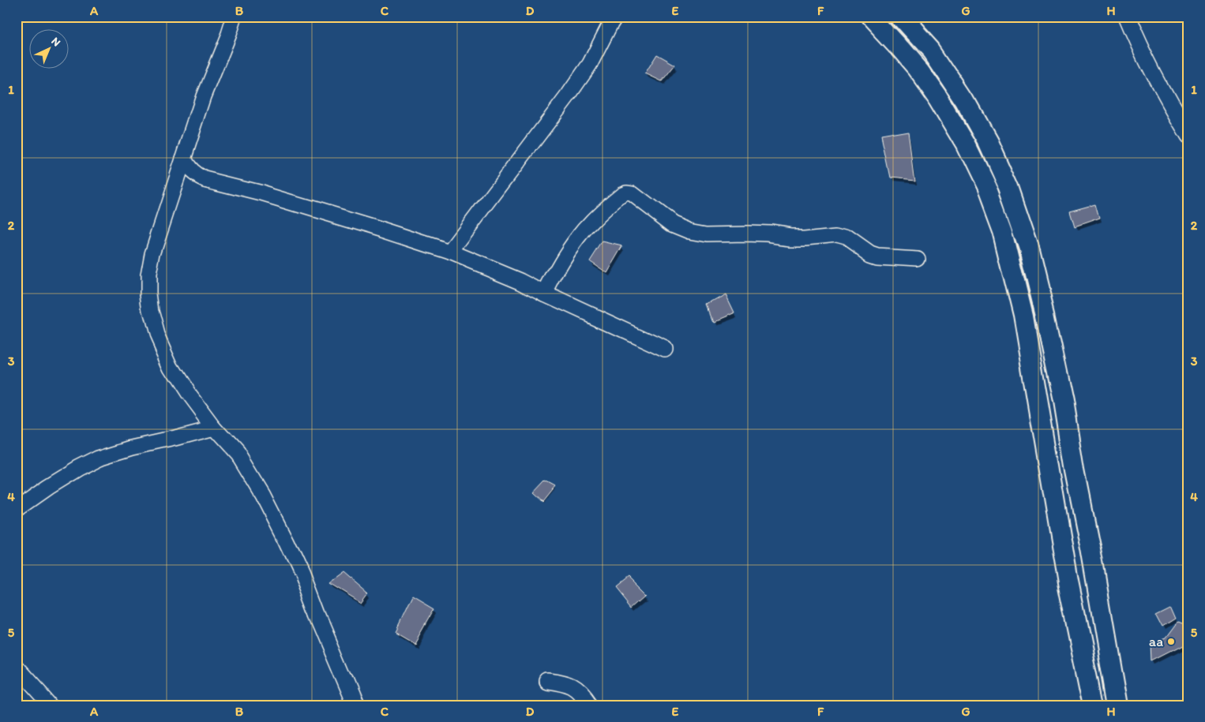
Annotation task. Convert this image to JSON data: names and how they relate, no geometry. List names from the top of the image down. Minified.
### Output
{"places":["aa"],"north":"top right","grid":{"columns":["A","B","C","D","E","F","G","H"],"rows":["1","2","3","4","5"]}}
